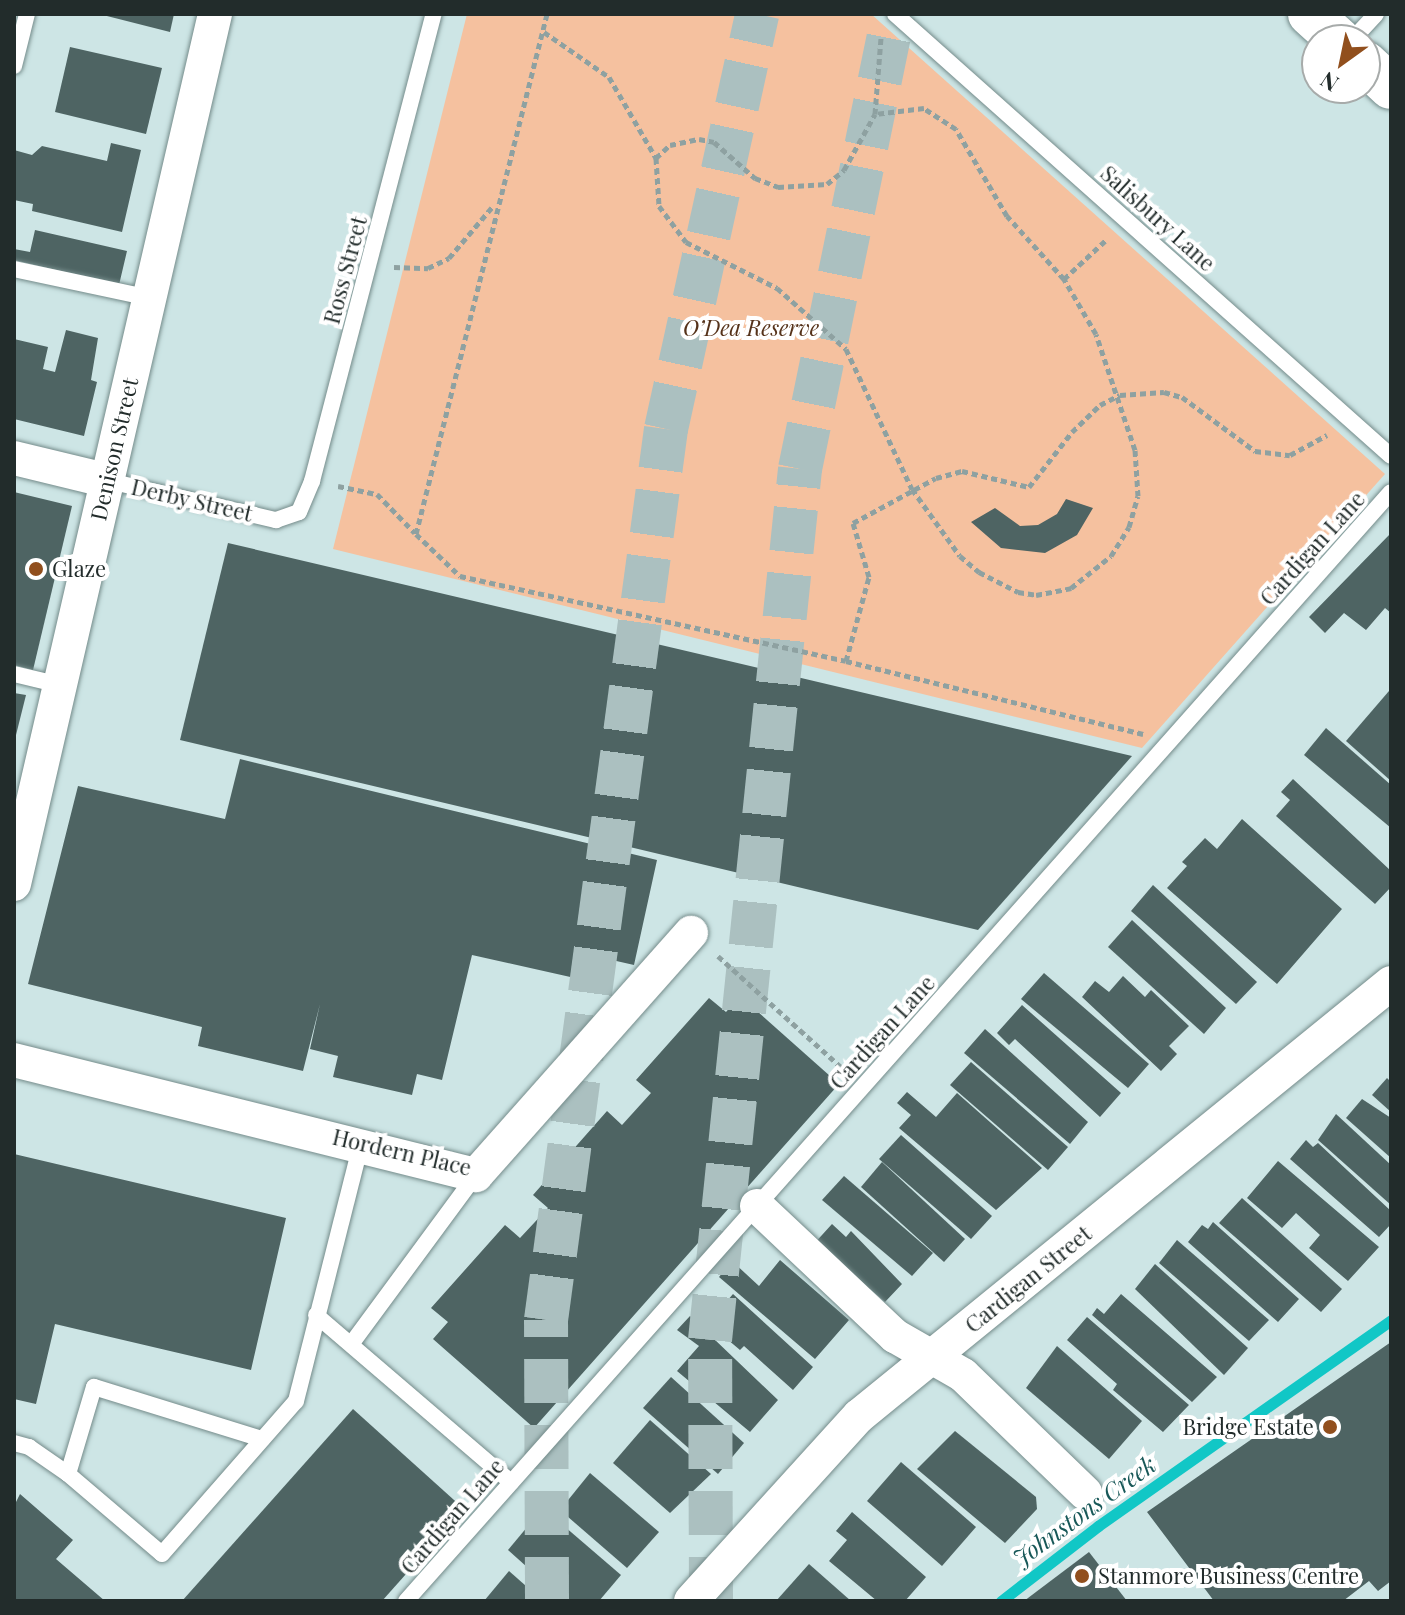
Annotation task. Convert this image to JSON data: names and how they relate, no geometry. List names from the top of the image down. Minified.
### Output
{"streets":{"street":["Denison Street","Derby Street","Hordern Place","Cardigan Street"],"lane":["Salisbury Lane","Ross Street","Cardigan Lane"]},"crossings":[["Ross Street","Derby Street"],["Denison Street","Derby Street"]],"water":["Johnstons Creek"],"parks":["O’Dea Reserve"],"places":["Glaze","Bridge Estate","Stanmore Business Centre"],"north":"bottom left"}
